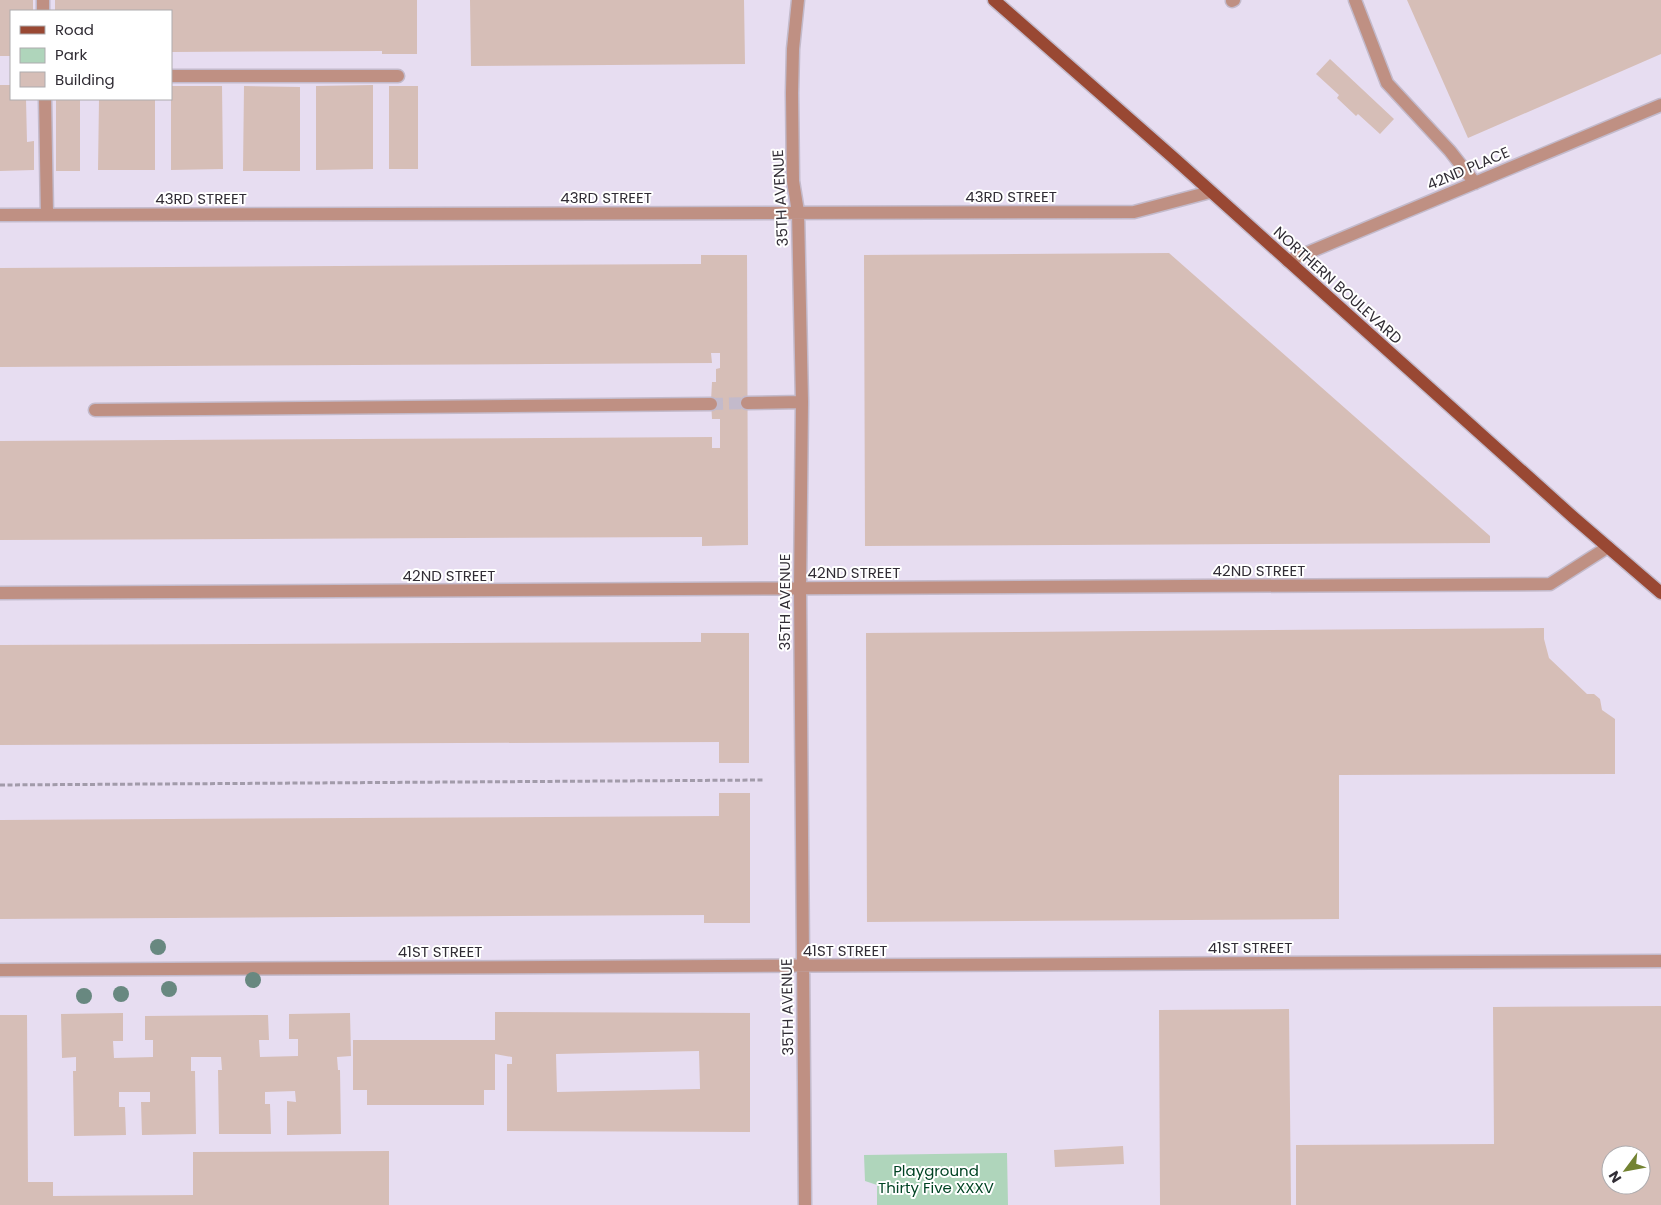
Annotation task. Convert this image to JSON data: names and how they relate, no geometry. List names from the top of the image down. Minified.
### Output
{"streets":{"main road":["NORTHERN BOULEVARD"],"street":["42ND PLACE","43RD STREET","35TH AVENUE","42ND STREET","41ST STREET"]},"crossings":[["42ND PLACE","NORTHERN BOULEVARD"],["43RD STREET","35TH AVENUE"],["43RD STREET","NORTHERN BOULEVARD"],["35TH AVENUE","42ND STREET"],["35TH AVENUE","41ST STREET"],["NORTHERN BOULEVARD","42ND STREET"]],"parks":["Playground Thirty Five XXXV"],"legend":["Road","Park","Building"],"north":"bottom left"}
